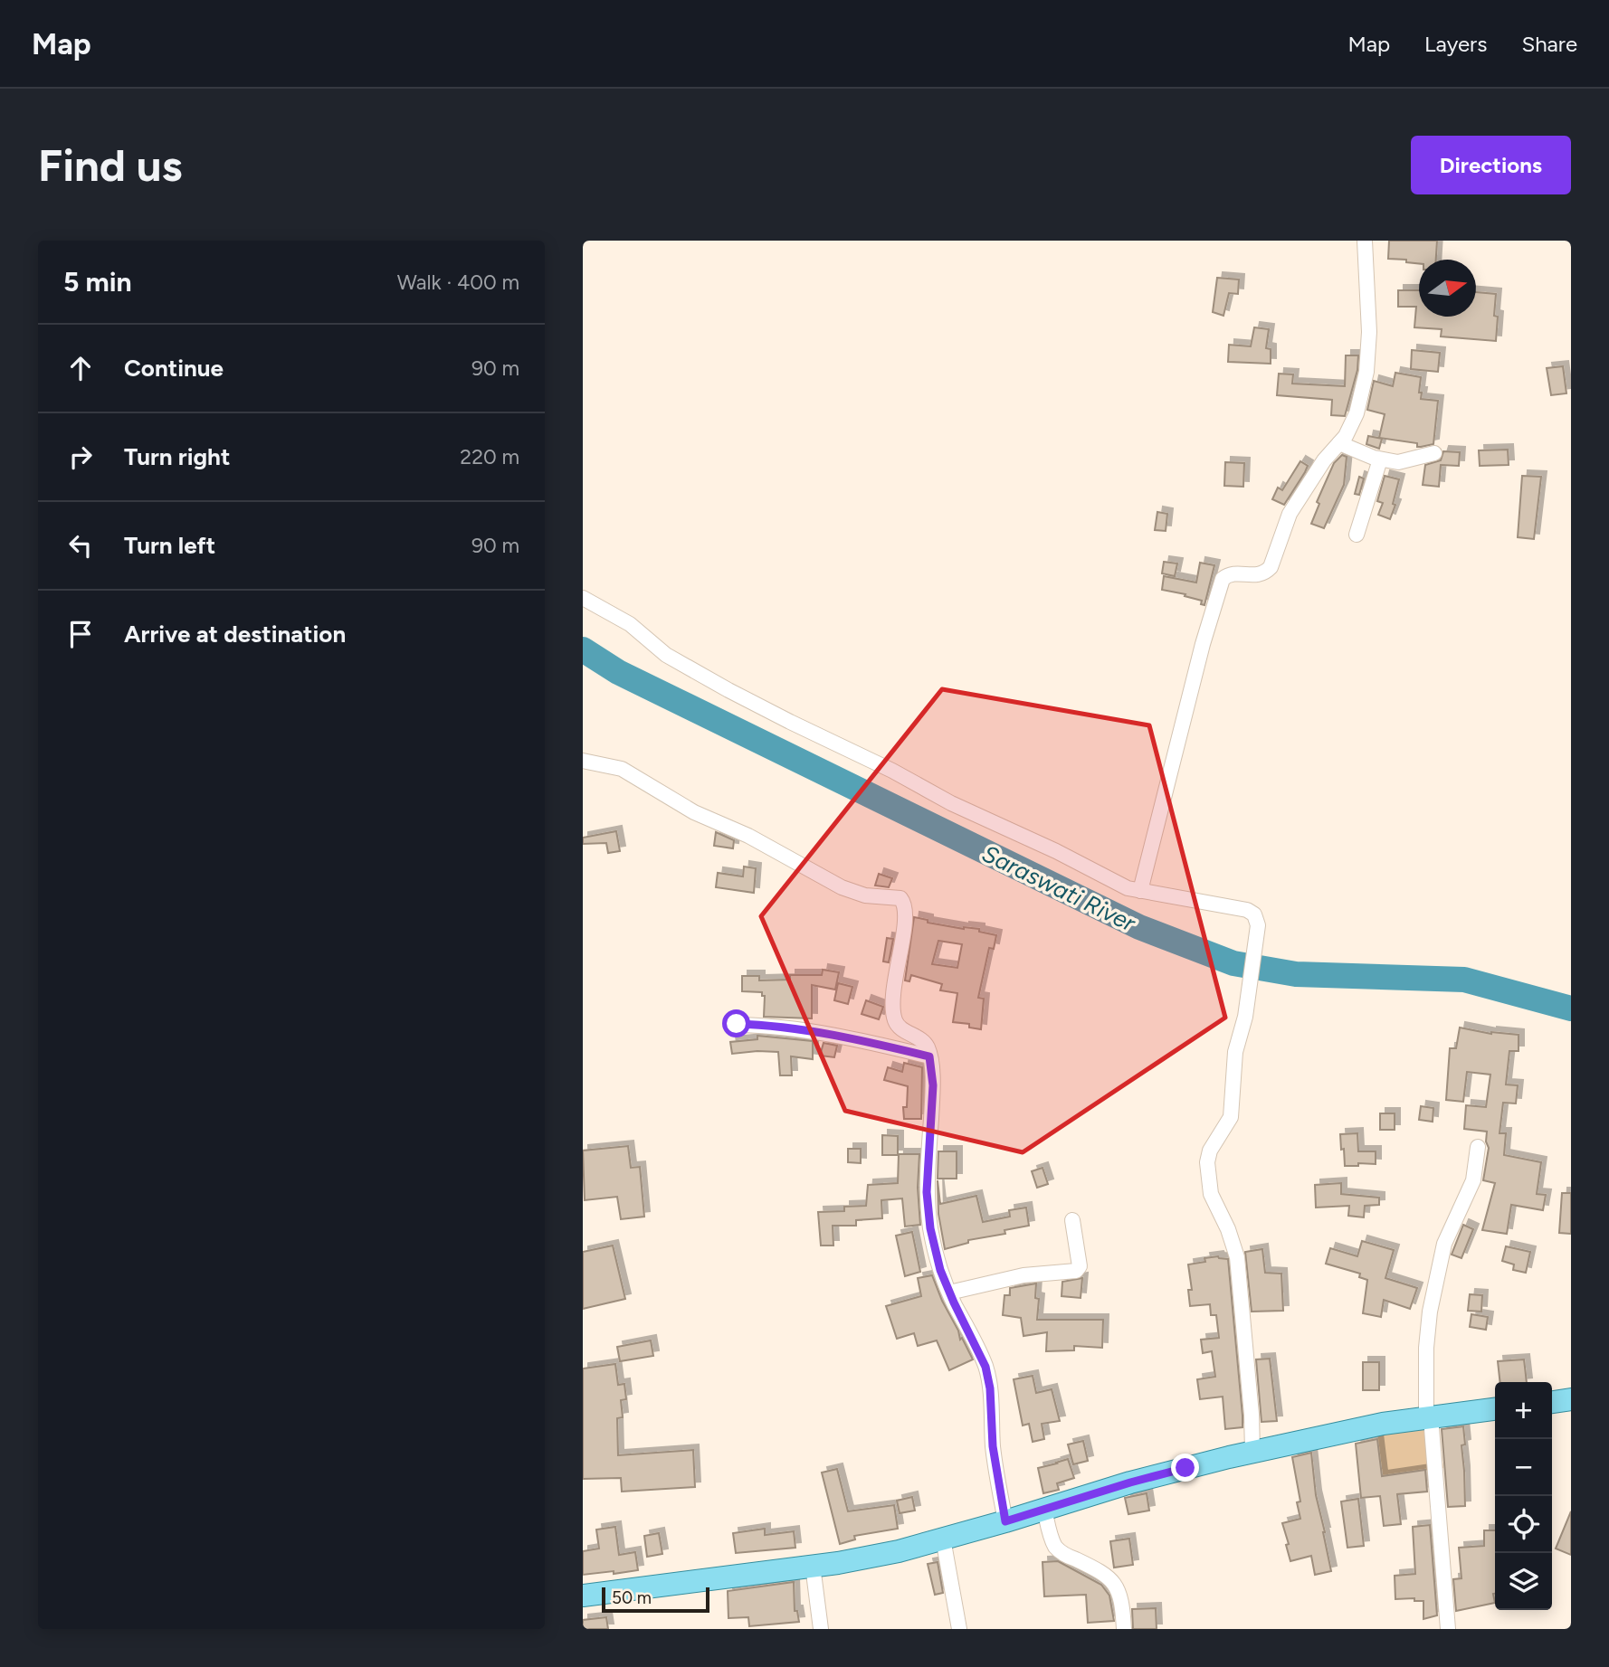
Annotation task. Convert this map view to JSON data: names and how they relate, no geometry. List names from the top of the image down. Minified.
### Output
{"water":["Saraswati River"],"scale_bar":"50 m","north":"right","page":{"header":"Map","nav":["Map","Layers","Share"],"buttons":"Directions","title":"Find us","heading":["5 min","Walk · 400 m"],"list":[["Continue","90 m"],["Turn right","220 m"],["Turn left","90 m"],"Arrive at destination"],"map_buttons":["+","−"],"scale":"50 m"}}
